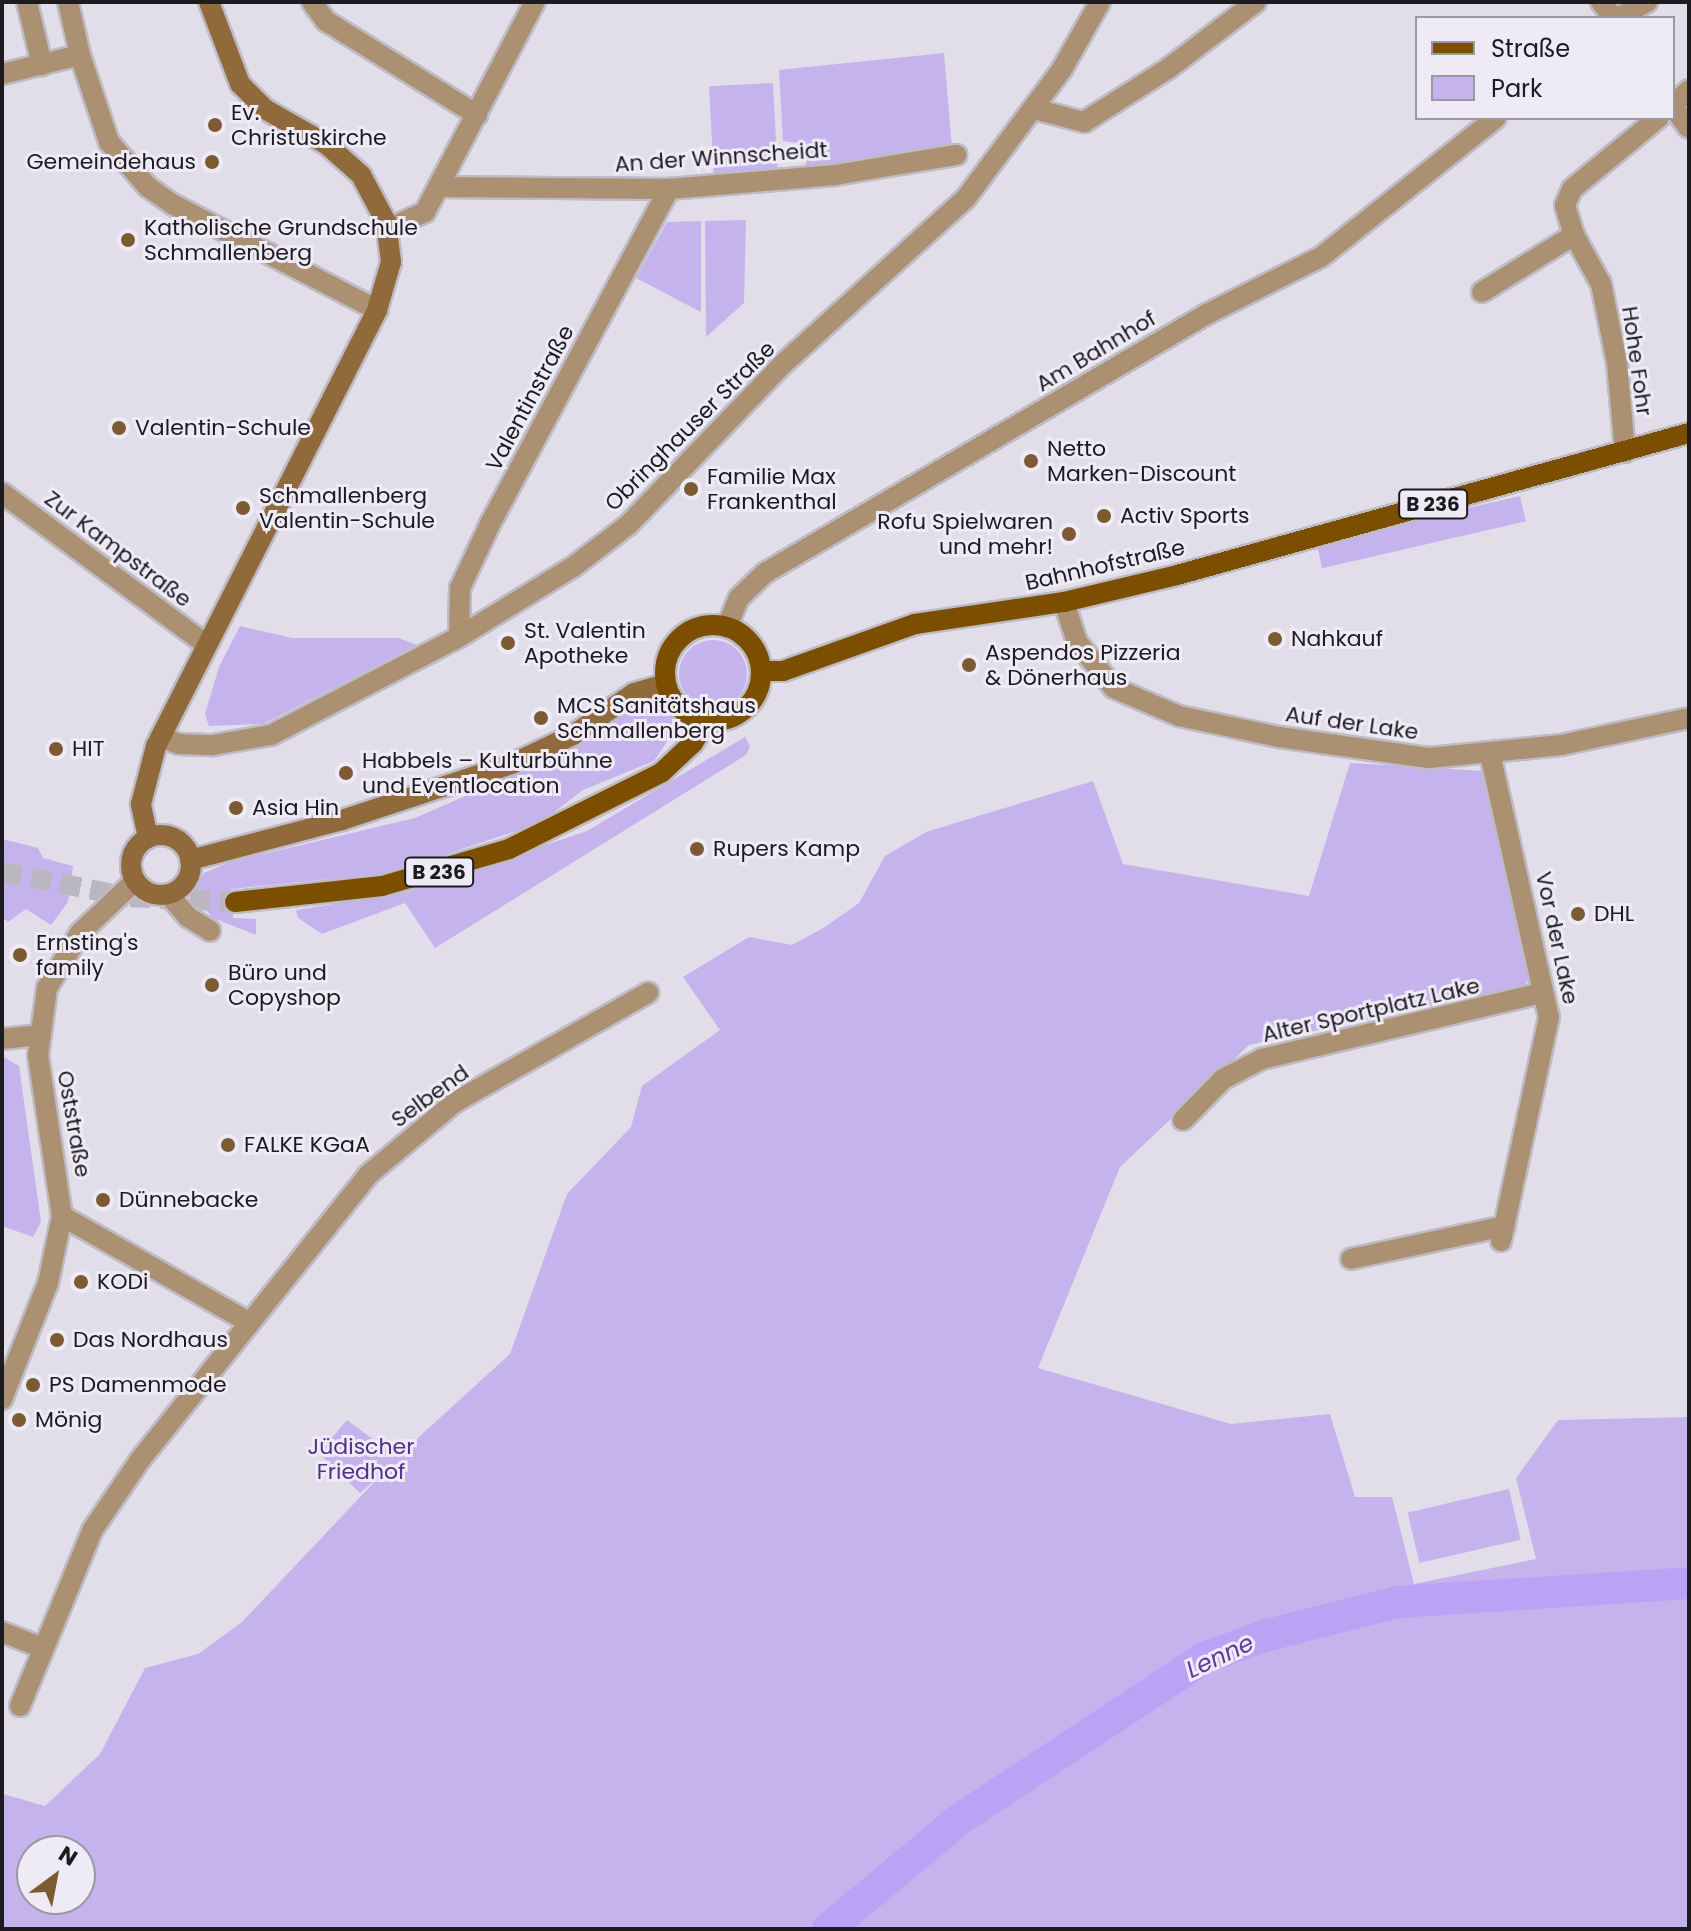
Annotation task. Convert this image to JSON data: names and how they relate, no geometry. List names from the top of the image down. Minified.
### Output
{"streets":{"main road":["B 236","Bahnhofstraße"],"street":["An der Winnscheidt","Am Bahnhof","Hohe Fohr","Valentinstraße","Obringhauser Straße","Zur Kampstraße","Auf der Lake","Vor der Lake","Alter Sportplatz Lake","Selbend","Oststraße"]},"crossings":[["An der Winnscheidt","Valentinstraße"],["Am Bahnhof","B 236"],["Am Bahnhof","Bahnhofstraße"],["Hohe Fohr","Bahnhofstraße"],["Valentinstraße","Obringhauser Straße"],["B 236","Bahnhofstraße"],["Bahnhofstraße","Auf der Lake"],["Auf der Lake","Vor der Lake"],["Vor der Lake","Alter Sportplatz Lake"]],"water":["Lenne"],"parks":["Jüdischer Friedhof"],"places":["Ev. Christuskirche","Gemeindehaus","Katholische Grundschule Schmallenberg","Valentin-Schule","Netto Marken-Discount","Familie Max Frankenthal","Schmallenberg Valentin-Schule","Activ Sports","Rofu Spielwaren und mehr!","Nahkauf","St. Valentin Apotheke","Aspendos Pizzeria & Dönerhaus","MCS Sanitätshaus Schmallenberg","HIT","Habbels – Kulturbühne und Eventlocation","Asia Hin","Rupers Kamp","DHL","Ernsting's family","Büro und Copyshop","FALKE KGaA","Dünnebacke","KODi","Das Nordhaus","PS Damenmode","Mönig"],"legend":["Straße","Park"],"north":"top right"}
